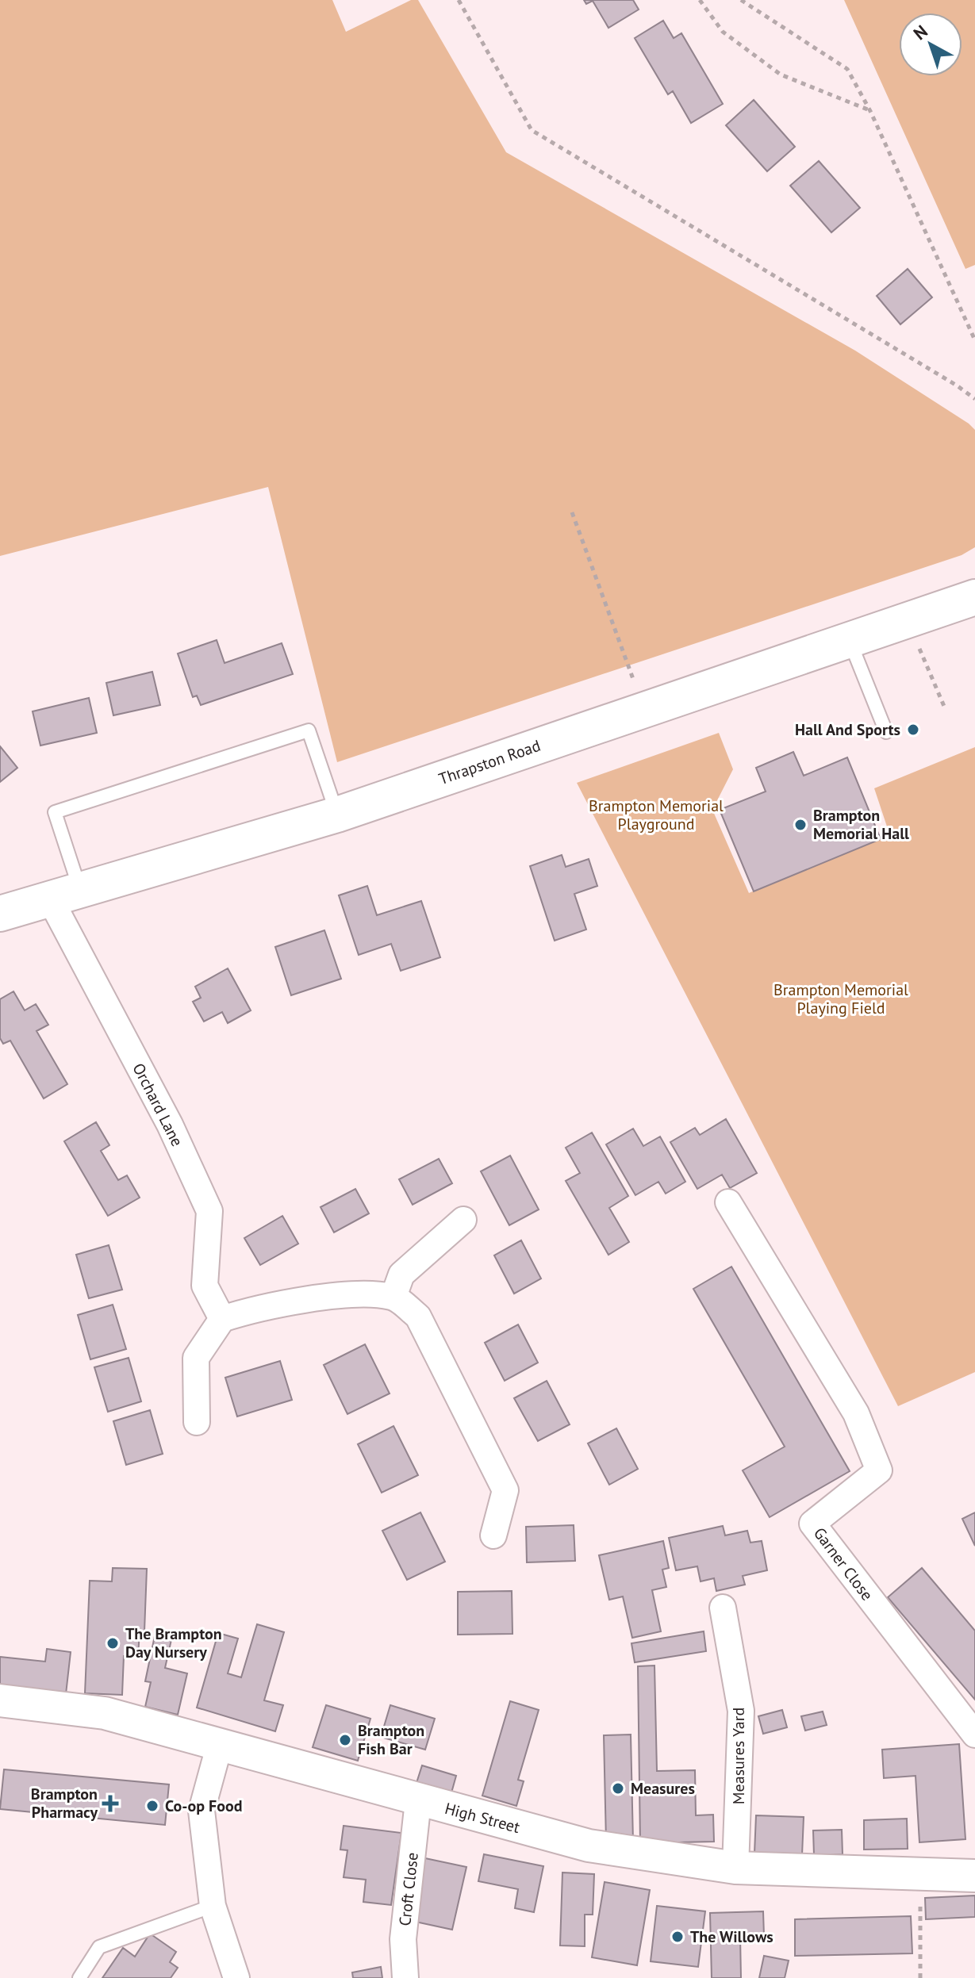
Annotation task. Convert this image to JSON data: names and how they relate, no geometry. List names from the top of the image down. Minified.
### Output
{"streets":{"main road":["Thrapston Road"],"street":["Orchard Lane","Garner Close","Measures Yard","High Street","Croft Close"]},"crossings":[["Thrapston Road","Orchard Lane"],["Measures Yard","High Street"],["High Street","Croft Close"]],"parks":["Brampton Memorial Playground","Brampton Memorial Playing Field"],"places":{"other":["Hall And Sports","Brampton Memorial Hall","The Brampton Day Nursery","Brampton Fish Bar","Measures","Co-op Food","The Willows"],"health":["Brampton Pharmacy"]},"north":"top left"}
